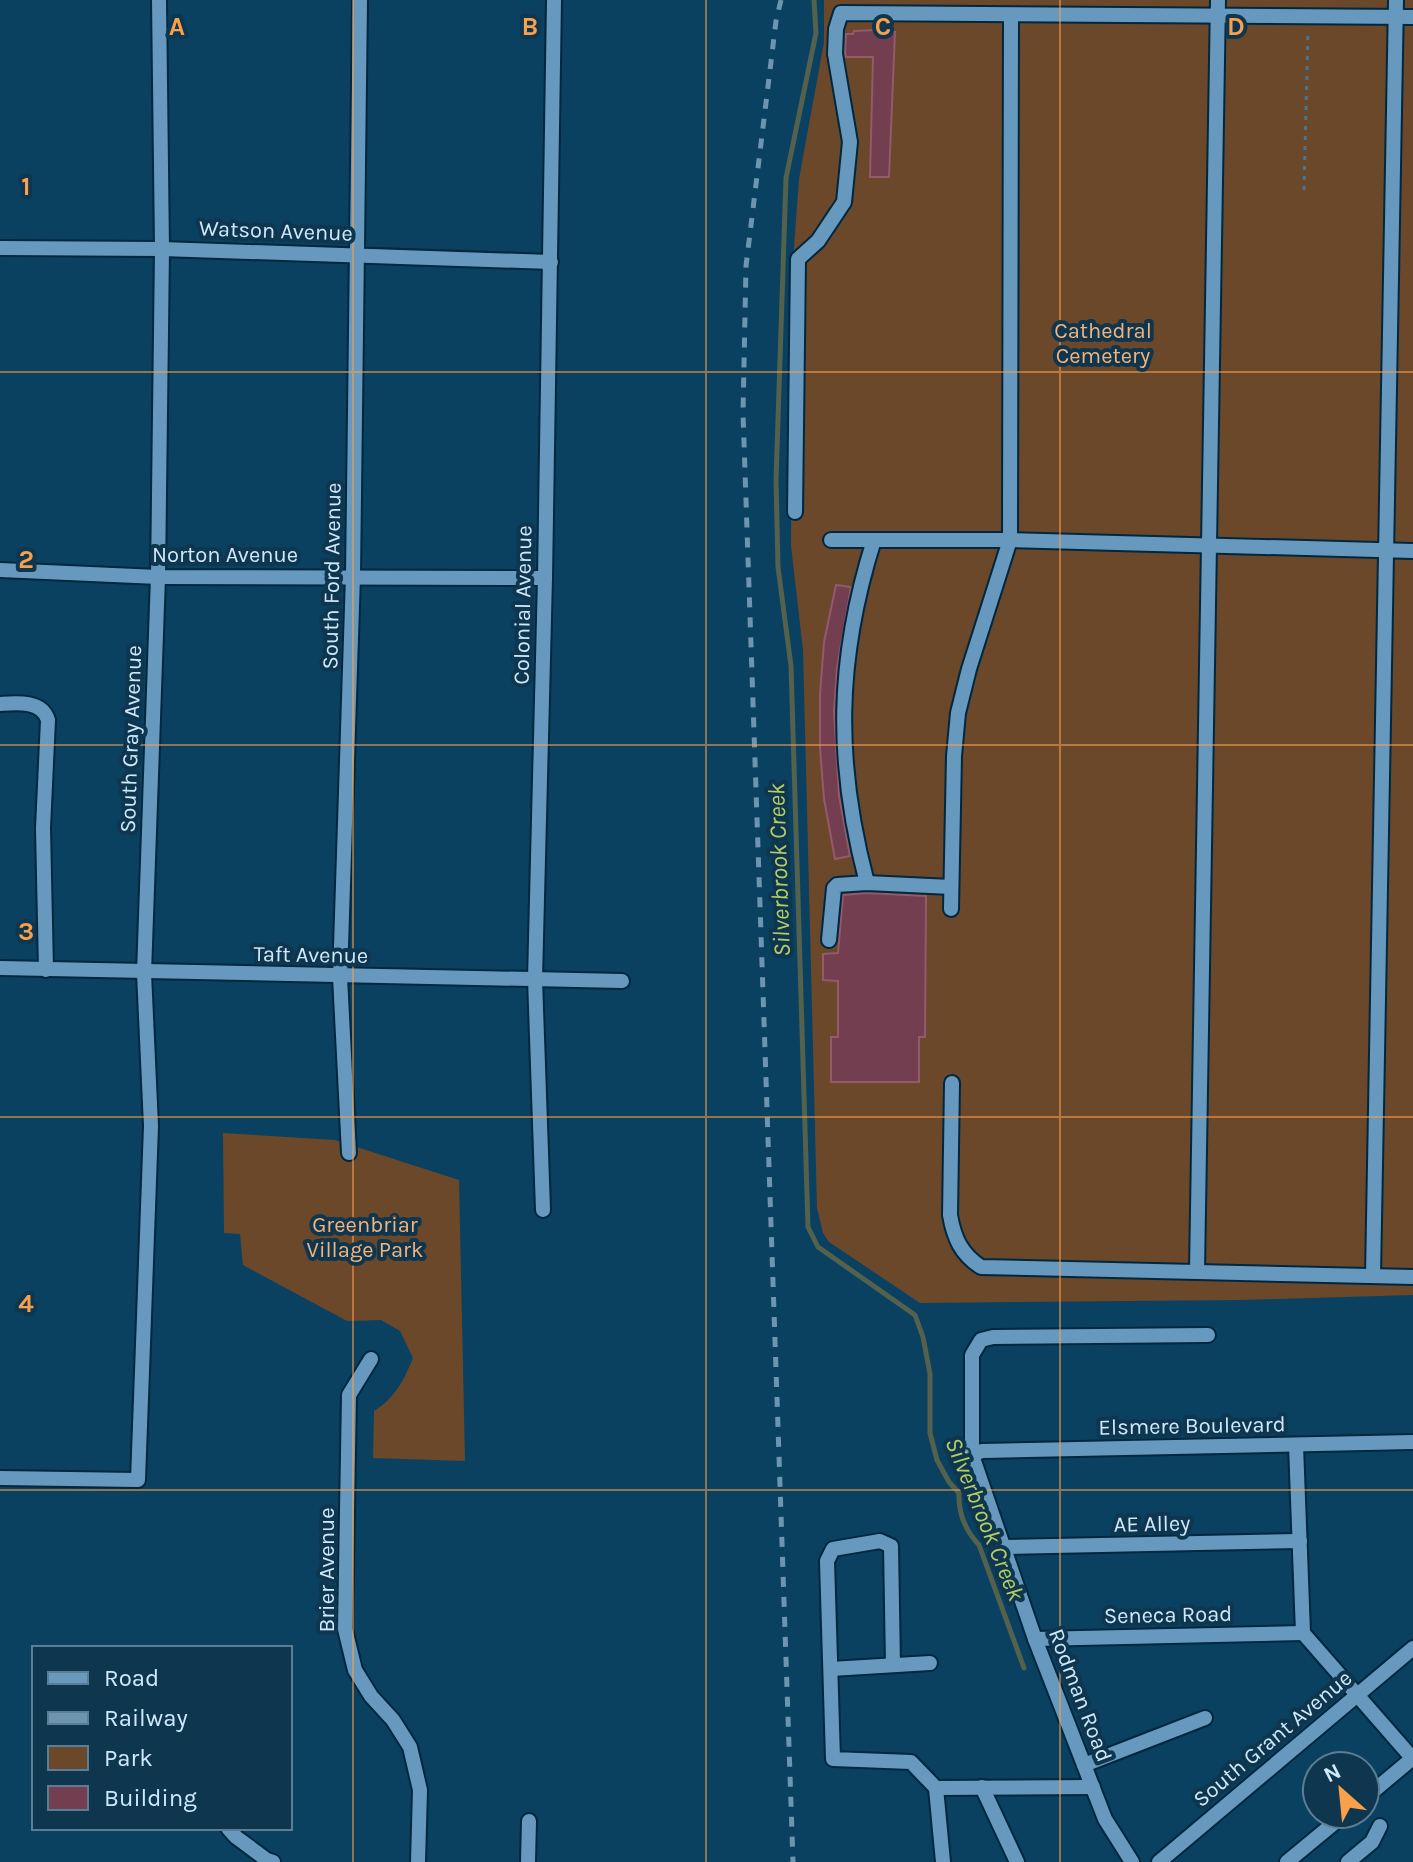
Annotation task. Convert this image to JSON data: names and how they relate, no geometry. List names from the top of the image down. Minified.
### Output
{"streets":{"street":["Watson Avenue","Norton Avenue","South Ford Avenue","Colonial Avenue","South Gray Avenue","Taft Avenue","Elsmere Boulevard","AE Alley","Brier Avenue","Seneca Road","Rodman Road","South Grant Avenue"]},"crossings":[["Watson Avenue","South Ford Avenue"],["Watson Avenue","Colonial Avenue"],["Watson Avenue","South Gray Avenue"],["Norton Avenue","South Ford Avenue"],["Norton Avenue","Colonial Avenue"],["Norton Avenue","South Gray Avenue"],["South Ford Avenue","Taft Avenue"],["Colonial Avenue","Taft Avenue"],["South Gray Avenue","Taft Avenue"],["Elsmere Boulevard","Rodman Road"],["AE Alley","Rodman Road"],["Seneca Road","Rodman Road"]],"water":["Silverbrook Creek"],"parks":["Cathedral Cemetery","Greenbriar Village Park"],"legend":["Road","Railway","Park","Building"],"north":"top left","grid":{"columns":["A","B","C","D"],"rows":["1","2","3","4"]}}
